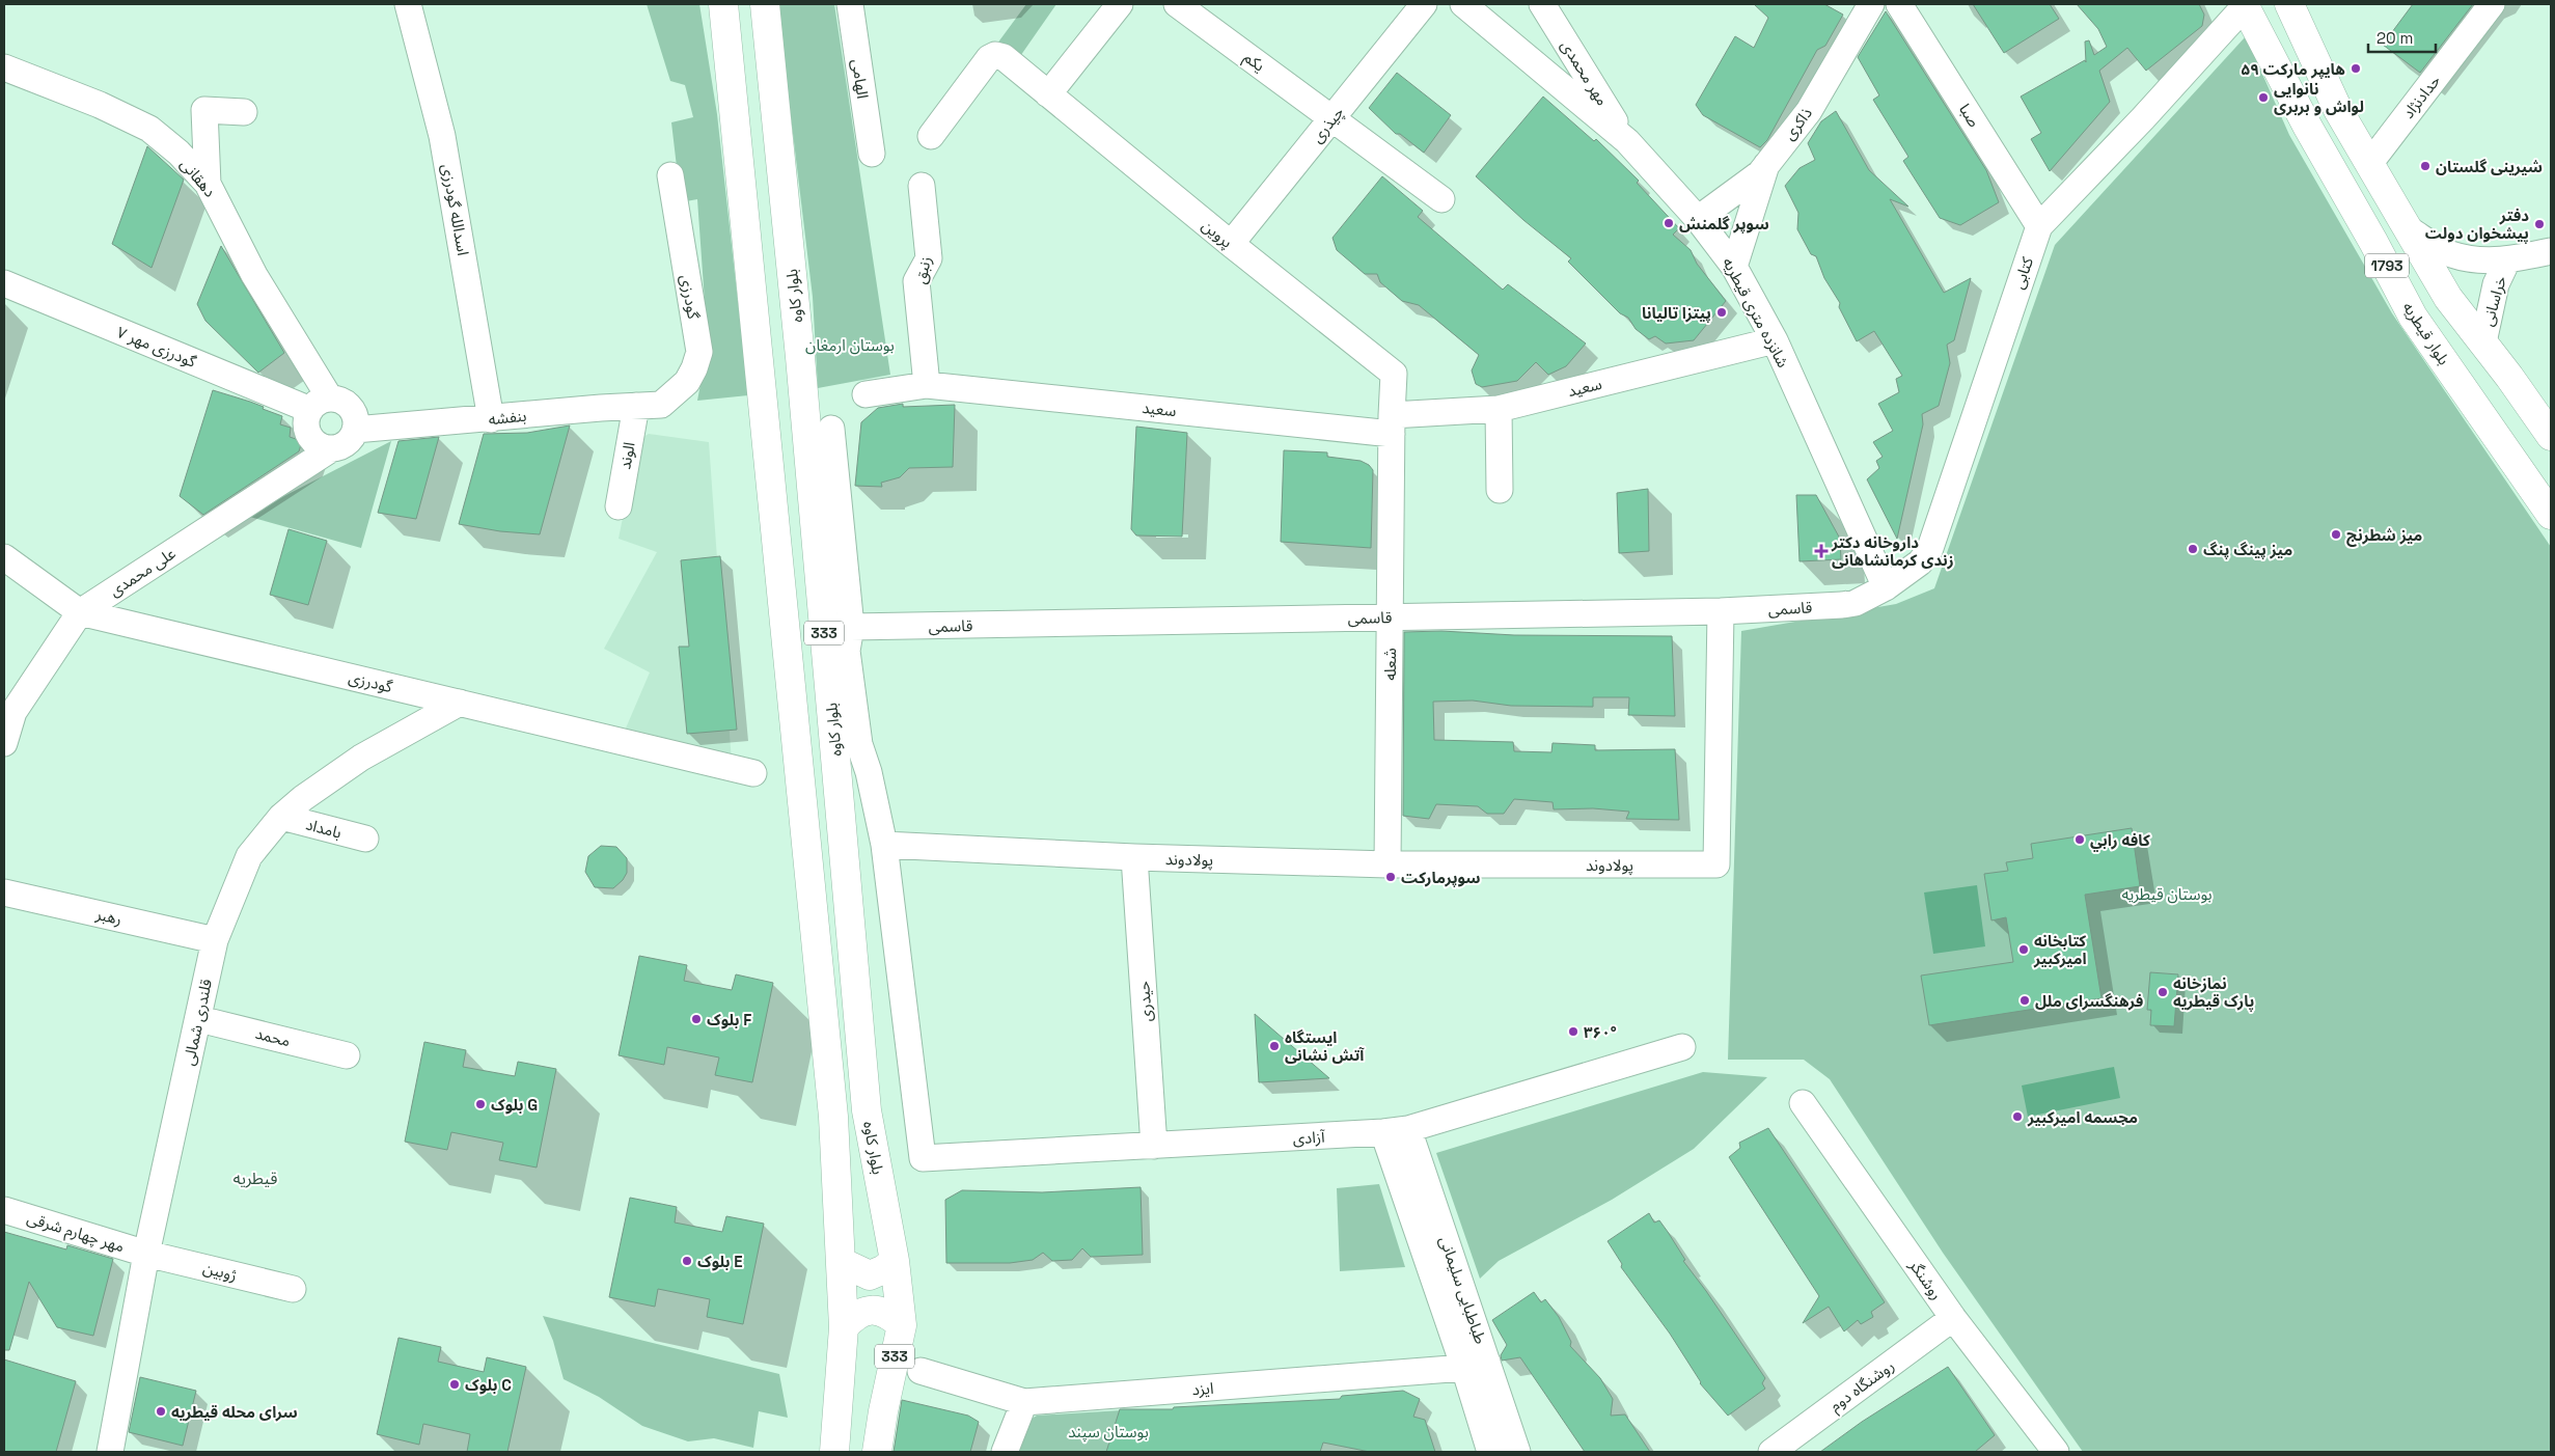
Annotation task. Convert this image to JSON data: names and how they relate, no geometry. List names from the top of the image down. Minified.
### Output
{"streets":{"main road":["1793","بلوار کاوه","بلوار قیطریه","333"],"street":["یکم","مهر محمدی","الهامی","حدادنژاد","صبا","ذاکری","چیذری","دهقانی","اسدالله گودرزی","پروین","زنبق","کتابی","گودرزی","خراسانی","شانزده متری قیطریه","گودرزی مهر ۷","سعید","بنفشه","الوند","علی محمدی","قاسمی","شعله","بامداد","پولادوند","رهبر","حیدری","قلندری شمالی","محمد","آزادی","مهر چهارم شرقی","ژوبین","روشنگر","طباطبایی سلیمانی","روشنگاه دوم","ایزد"]},"crossings":[["یکم","چیذری"],["مهر محمدی","شانزده متری قیطریه"],["حدادنژاد","1793"],["صبا","کتابی"],["ذاکری","شانزده متری قیطریه"],["چیذری","پروین"],["دهقانی","گودرزی مهر ۷"],["دهقانی","بنفشه"],["دهقانی","علی محمدی"],["اسدالله گودرزی","بنفشه"],["پروین","سعید"],["پروین","شعله"],["1793","خراسانی"],["زنبق","سعید"],["کتابی","شانزده متری قیطریه"],["کتابی","بلوار قیطریه"],["کتابی","قاسمی"],["گودرزی","بنفشه"],["گودرزی","الوند"],["گودرزی","علی محمدی"],["گودرزی","قلندری شمالی"],["شانزده متری قیطریه","سعید"],["شانزده متری قیطریه","قاسمی"],["گودرزی مهر ۷","بنفشه"],["گودرزی مهر ۷","علی محمدی"],["سعید","شعله"],["بنفشه","الوند"],["بنفشه","علی محمدی"],["قاسمی","شعله"],["قاسمی","پولادوند"],["شعله","پولادوند"],["بامداد","قلندری شمالی"],["پولادوند","حیدری"],["پولادوند","آزادی"],["رهبر","قلندری شمالی"],["حیدری","آزادی"],["قلندری شمالی","محمد"],["قلندری شمالی","مهر چهارم شرقی"],["قلندری شمالی","ژوبین"],["آزادی","طباطبایی سلیمانی"],["مهر چهارم شرقی","ژوبین"],["روشنگر","روشنگاه دوم"],["طباطبایی سلیمانی","ایزد"]],"districts":["قیطریه"],"parks":["بوستان ارمغان","بوستان قیطریه","بوستان سپند"],"places":{"other":["هایپر مارکت ۵۹","نانوایی لواش و بربری","شیرینی گلستان","سوپر گلمنش","دفتر پیشخوان دولت","پیتزا تالیانا","میز شطرنج","میز پینگ پنگ","كافه رابي","سوپرمارکت","کتابخانه امیرکبیر","نمازخانه پارک قیطریه","فرهنگسرای ملل","بلوک F","۳۶۰°","ایستگاه آتش نشانی","بلوک G","مجسمه امیرکبیر","بلوک E","بلوک C","سرای محله قیطریه"],"health":["داروخانه دکتر زندی کرمانشاهانی"]},"scale_bar":"20 m"}
